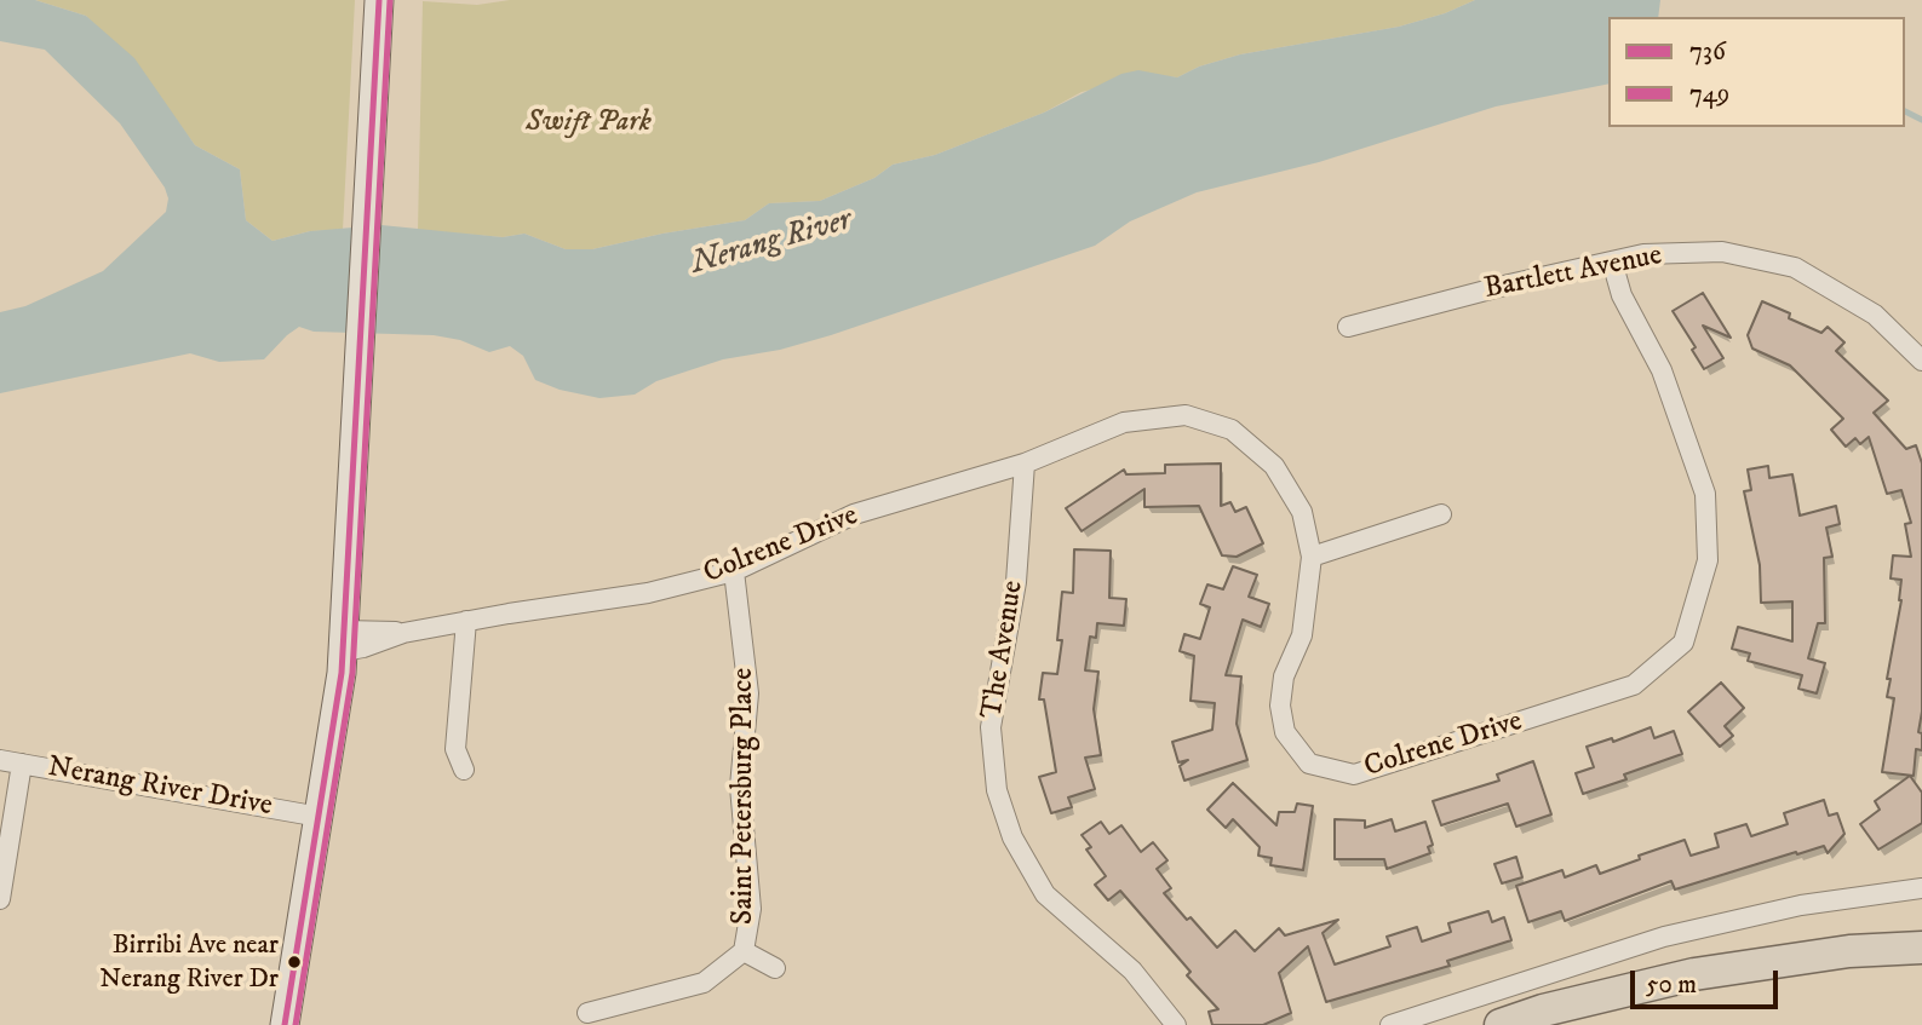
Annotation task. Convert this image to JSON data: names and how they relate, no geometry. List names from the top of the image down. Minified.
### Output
{"streets":{"street":["Bartlett Avenue","Colrene Drive","The Avenue","Nerang River Drive","Saint Petersburg Place"]},"crossings":[["Bartlett Avenue","Colrene Drive"],["Colrene Drive","The Avenue"],["Colrene Drive","Saint Petersburg Place"]],"water":["Nerang River"],"parks":["Swift Park"],"places":["Birribi Ave near Nerang River Dr"],"lines":["transit line 736","transit line 749"],"legend":["736","749"],"scale_bar":"50 m"}
